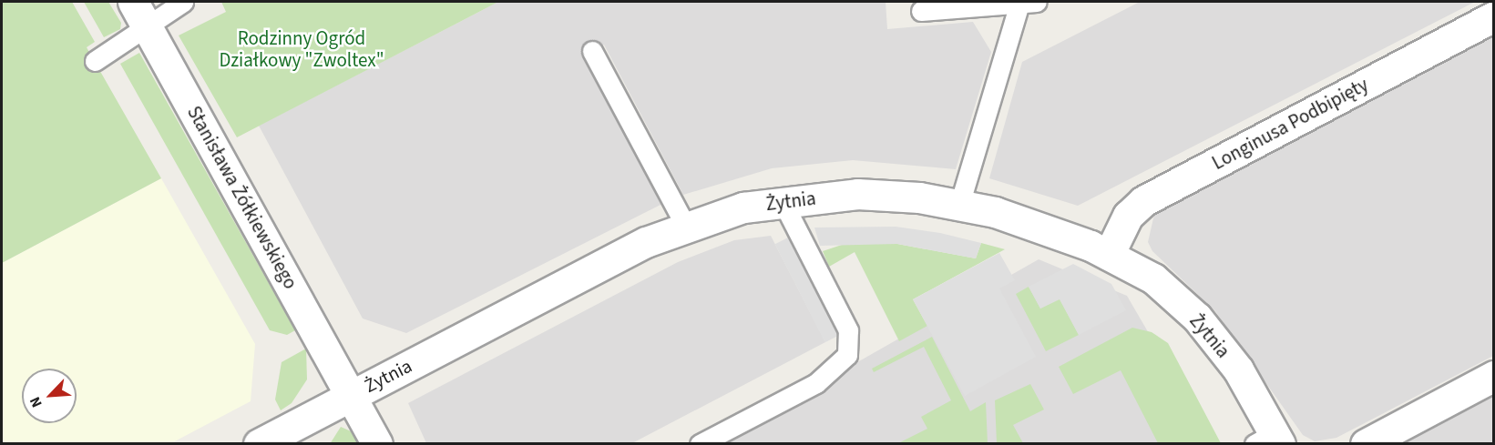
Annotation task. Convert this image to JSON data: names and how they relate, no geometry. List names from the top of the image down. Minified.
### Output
{"streets":{"street":["Longinusa Podbipięty","Stanisława Żółkiewskiego","Żytnia"]},"crossings":[["Longinusa Podbipięty","Żytnia"],["Stanisława Żółkiewskiego","Żytnia"]],"parks":["Rodzinny Ogród Działkowy \"Zwoltex\""],"north":"bottom left"}
